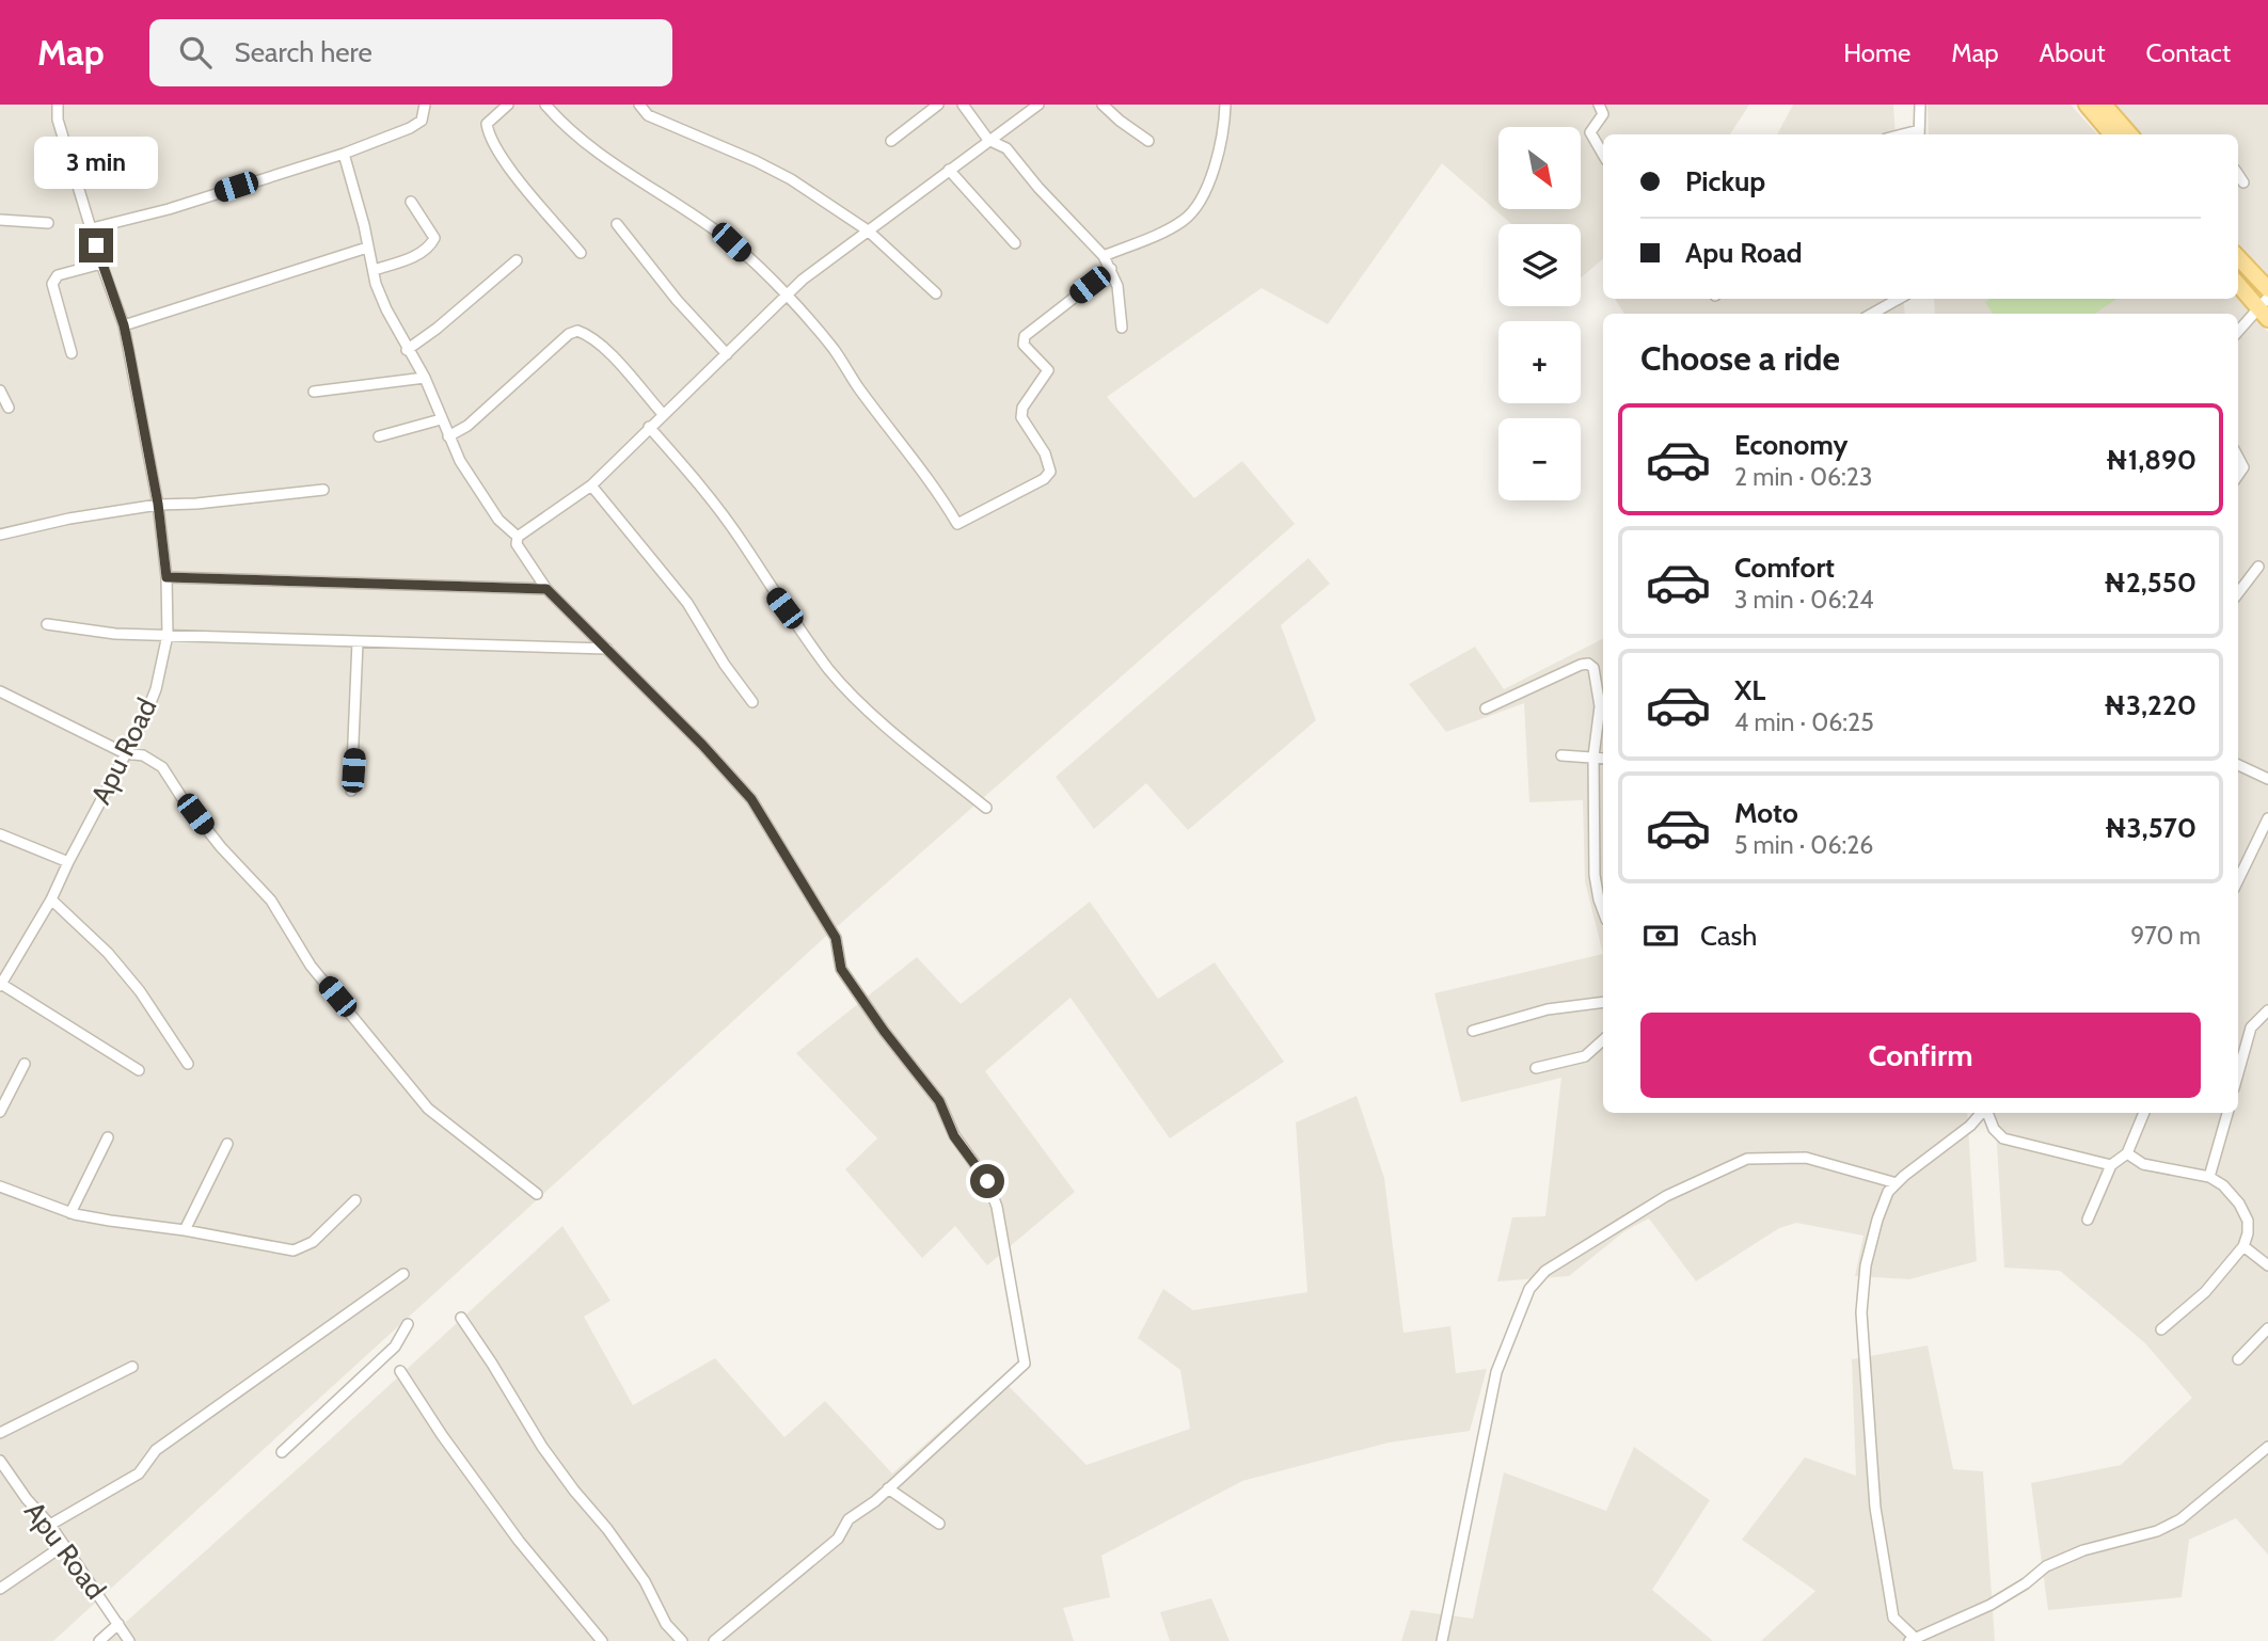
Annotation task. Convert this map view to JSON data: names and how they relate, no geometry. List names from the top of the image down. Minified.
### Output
{"streets":{"street":["Apu Road"]},"north":"bottom right","page":{"header":"Map","search":"Search here","nav":["Home","Map","About","Contact"],"map_buttons":["+","−"],"banner":["Pickup","Apu Road"],"bubble":"3 min","heading":"Choose a ride","list":[{"name":"Economy","note":"2 min · 06:23","value":"₦1,890"},{"name":"Comfort","note":"3 min · 06:24","value":"₦2,550"},{"name":"XL","note":"4 min · 06:25","value":"₦3,220"},{"name":"Moto","note":"5 min · 06:26","value":"₦3,570"}],"pay":["Cash","970 m"],"buttons":"Confirm"}}
